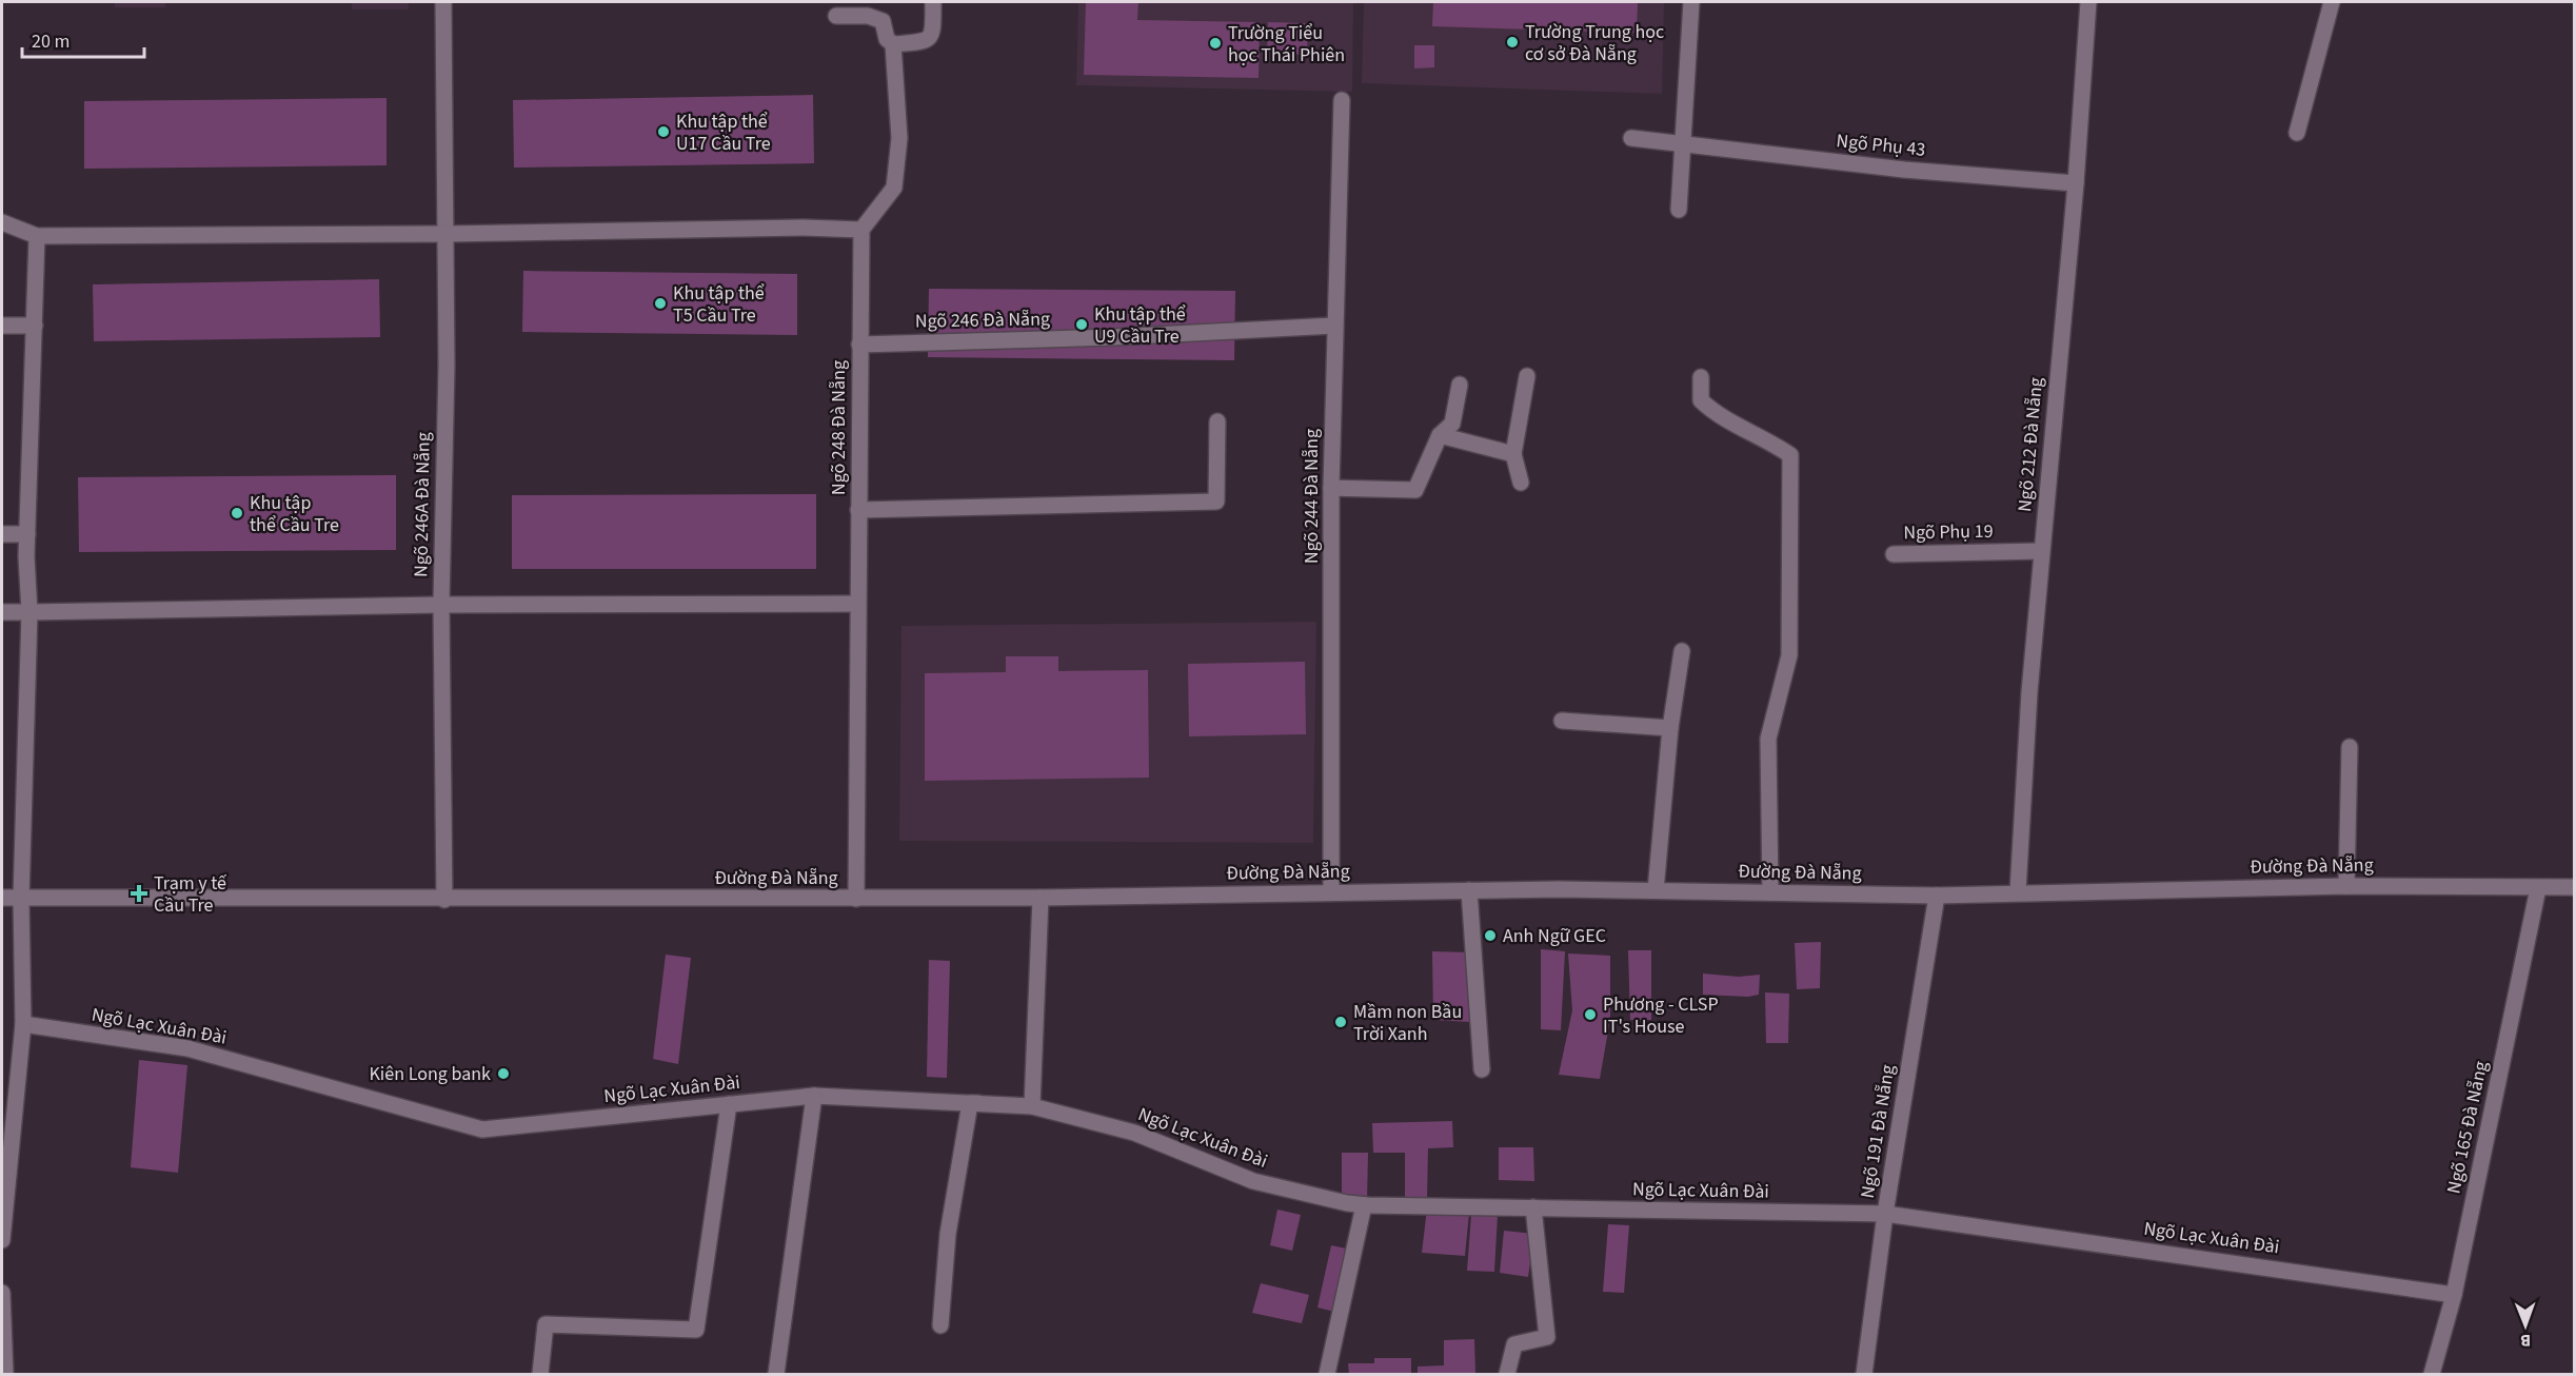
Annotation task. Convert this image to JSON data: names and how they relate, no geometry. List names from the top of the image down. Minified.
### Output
{"streets":{"main road":["Ngõ Phụ 43","Ngõ 246 Đà Nẵng","Ngõ 248 Đà Nẵng","Ngõ 212 Đà Nẵng","Ngõ 244 Đà Nẵng","Ngõ 246A Đà Nẵng","Ngõ Phụ 19","Đường Đà Nẵng","Ngõ Lạc Xuân Đài","Ngõ 165 Đà Nẵng","Ngõ 191 Đà Nẵng"]},"crossings":[["Ngõ Phụ 43","Ngõ 212 Đà Nẵng"],["Ngõ 246 Đà Nẵng","Ngõ 248 Đà Nẵng"],["Ngõ 246 Đà Nẵng","Ngõ 244 Đà Nẵng"],["Ngõ 248 Đà Nẵng","Đường Đà Nẵng"],["Ngõ 212 Đà Nẵng","Ngõ Phụ 19"],["Ngõ 212 Đà Nẵng","Đường Đà Nẵng"],["Ngõ 244 Đà Nẵng","Đường Đà Nẵng"],["Ngõ 246A Đà Nẵng","Đường Đà Nẵng"],["Đường Đà Nẵng","Ngõ 165 Đà Nẵng"],["Đường Đà Nẵng","Ngõ 191 Đà Nẵng"],["Ngõ Lạc Xuân Đài","Ngõ 165 Đà Nẵng"],["Ngõ Lạc Xuân Đài","Ngõ 191 Đà Nẵng"]],"places":{"other":["Trường Trung học cơ sở Đà Nẵng","Trường Tiểu học Thái Phiên","Khu tập thể U17 Cầu Tre","Khu tập thể T5 Cầu Tre","Khu tập thể U9 Cầu Tre","Khu tập thể Cầu Tre","Anh Ngữ GEC","Phương - CLSP IT's House","Mầm non Bầu Trời Xanh","Kiên Long bank"],"health":["Trạm y tế Cầu Tre"]},"scale_bar":"20 m","north":"bottom"}
